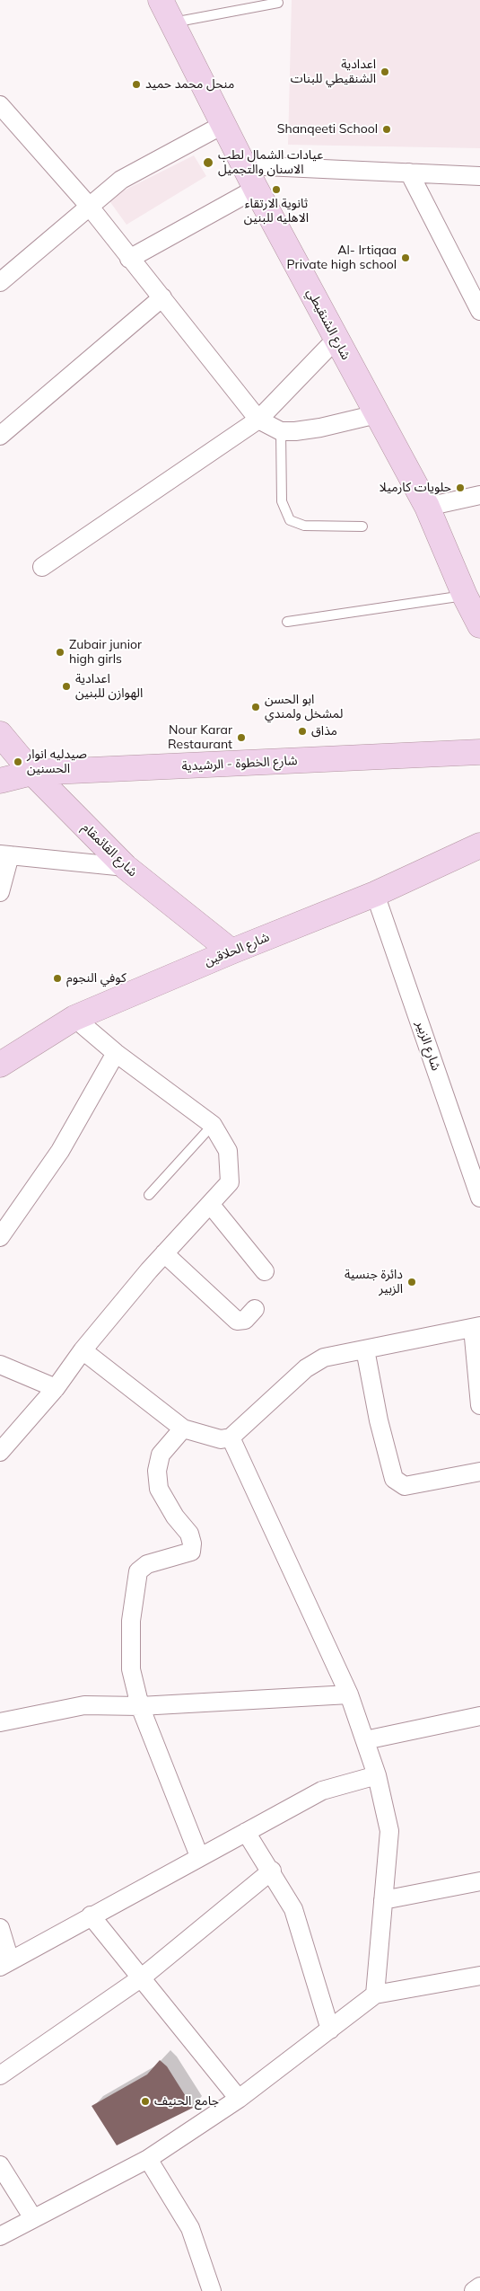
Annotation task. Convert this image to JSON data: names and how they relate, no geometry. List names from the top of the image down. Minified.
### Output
{"streets":{"street":["شارع الشنقيطي","شارع الخطوة - الرشيدية","شارع القائمقام","شارع الحلاقين","شارع الزبير"]},"crossings":[["شارع الخطوة - الرشيدية","شارع القائمقام"],["شارع القائمقام","شارع الحلاقين"],["شارع الحلاقين","شارع الزبير"]],"places":["اعدادية الشنقيطي للبنات","منحل محمد حميد","Shanqeeti School","عيادات الشمال لطب الاسنان والتجميل","ثانوية الارتقاء الاهليه للبنين","Al- Irtiqaa Private high school","حلويات كارميلا","Zubair junior high girls","اعدادية الهوازن للبنين","ابو الحسن لمشخل ولمندي","مذاق","Nour Karar Restaurant","صيدليه انوار الحسنين","كوفي النجوم","دائرة جنسية الزبير","جامع الحنيف"]}
